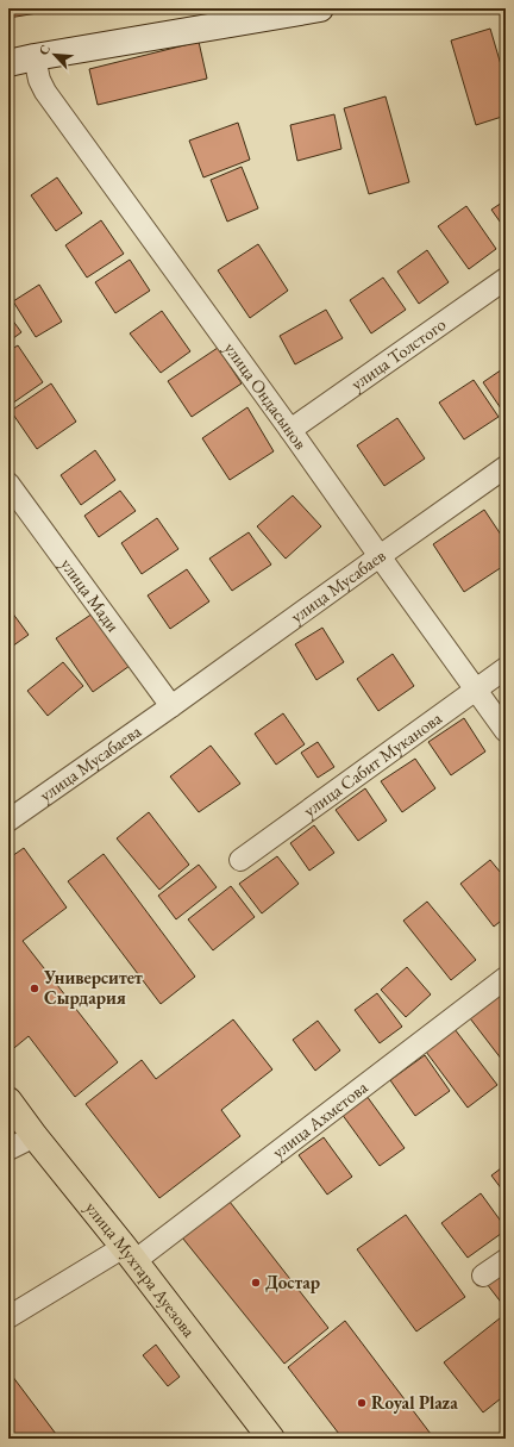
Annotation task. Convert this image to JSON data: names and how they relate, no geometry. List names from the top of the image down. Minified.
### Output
{"streets":{"main road":["улица Мухтара Ауезова"],"street":["улица Толстого","улица Ондасынов","улица Мусабаев","улица Мади","улица Мусабаева","улица Сабит Муканова","улица Ахметова"]},"crossings":[["улица Толстого","улица Ондасынов"],["улица Ондасынов","улица Мусабаев"],["улица Ондасынов","улица Сабит Муканова"],["улица Мусабаев","улица Мади"],["улица Мусабаев","улица Мусабаева"],["улица Мади","улица Мусабаева"],["улица Ахметова","улица Мухтара Ауезова"]],"places":["Университет Сырдария","Достар","Royal Plaza"],"north":"top left"}
